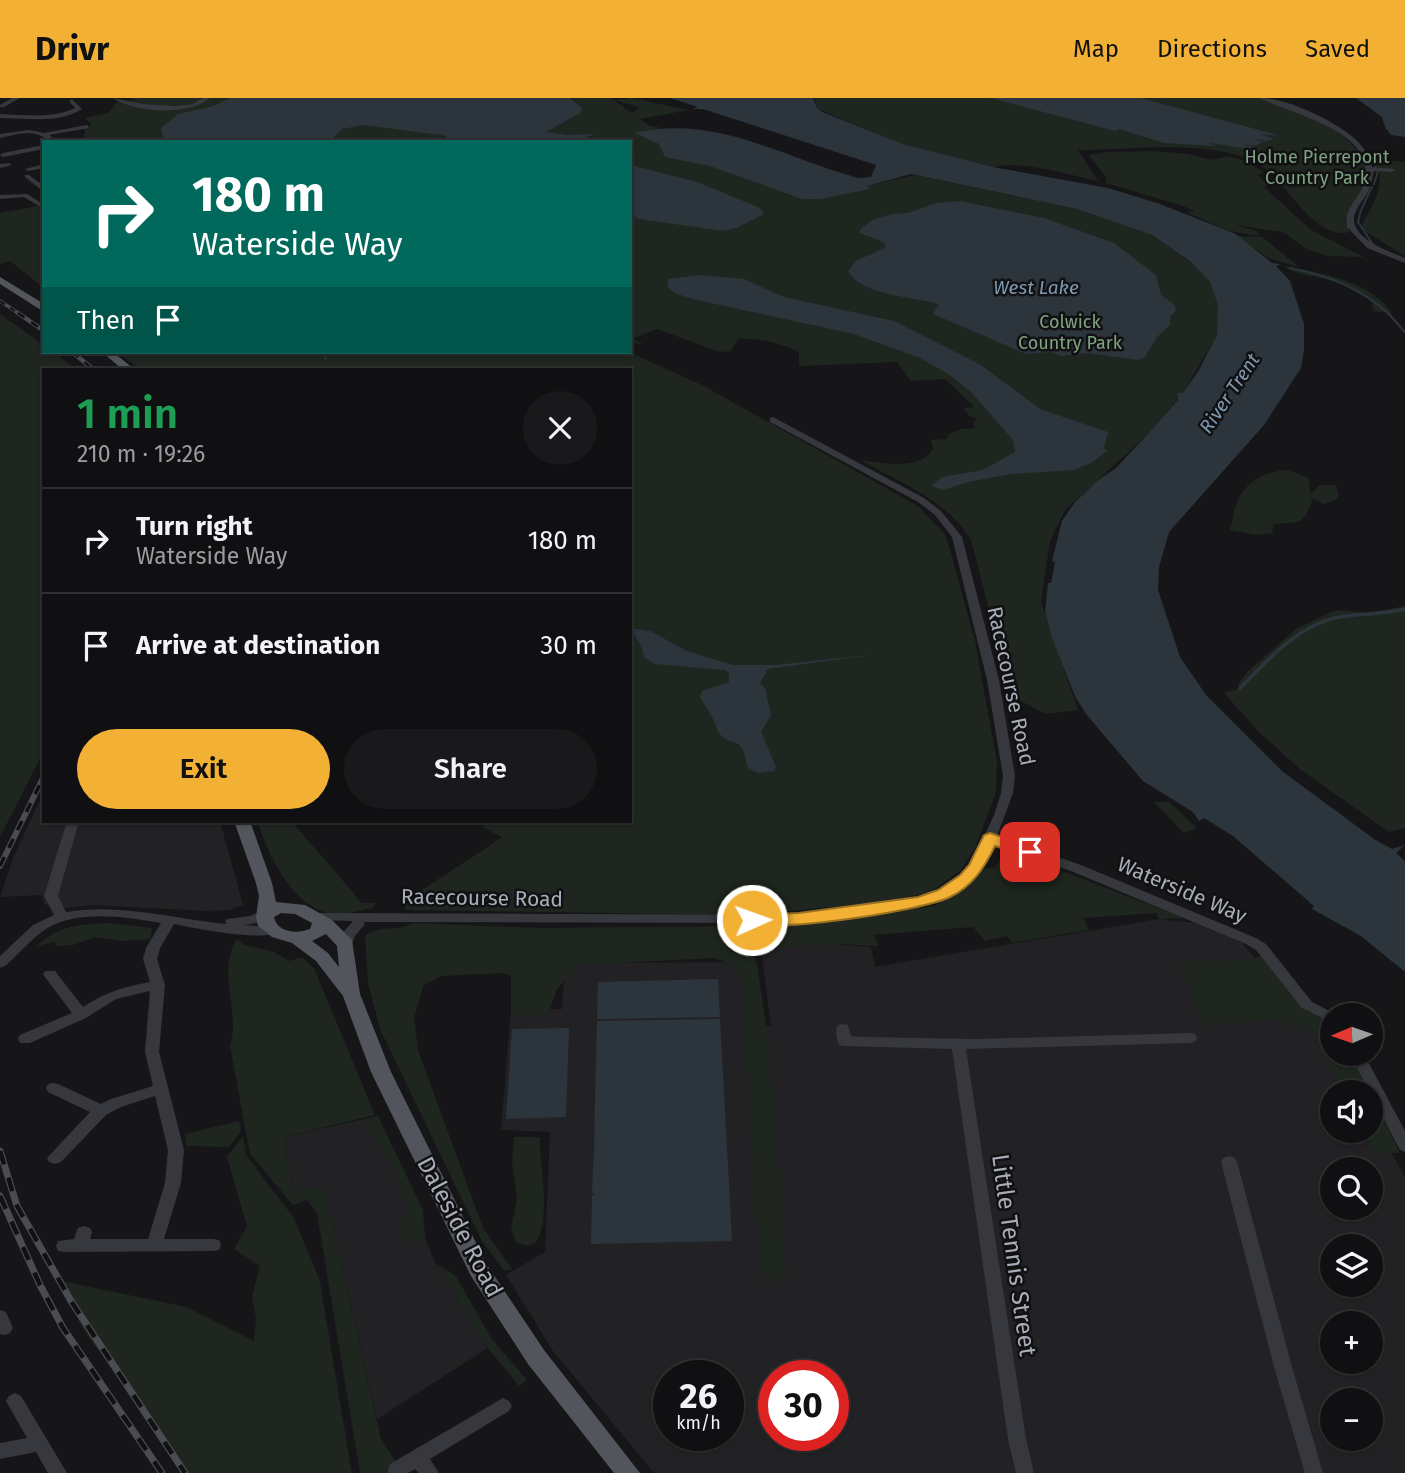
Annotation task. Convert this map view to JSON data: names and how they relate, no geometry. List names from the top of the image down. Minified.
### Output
{"streets":{"main road":["Daleside Road"],"street":["Racecourse Road","Waterside Way","Little Tennis Street"]},"crossings":[["Racecourse Road","Waterside Way"]],"water":["West Lake","River Trent"],"parks":["Holme Pierrepont Country Park","Colwick Country Park"],"north":"left","page":{"header":"Drivr","nav":["Map","Directions","Saved"],"turn":["180 m","Waterside Way"],"then":"Then","heading":["1 min","210 m · 19:26"],"list":[{"name":"Turn right","note":"Waterside Way","value":"180 m"},{"name":"Arrive at destination","value":"30 m"}],"buttons":["Exit","Share"],"map_buttons":["+","−"],"speed":"26 km/h","limit":"30"}}
